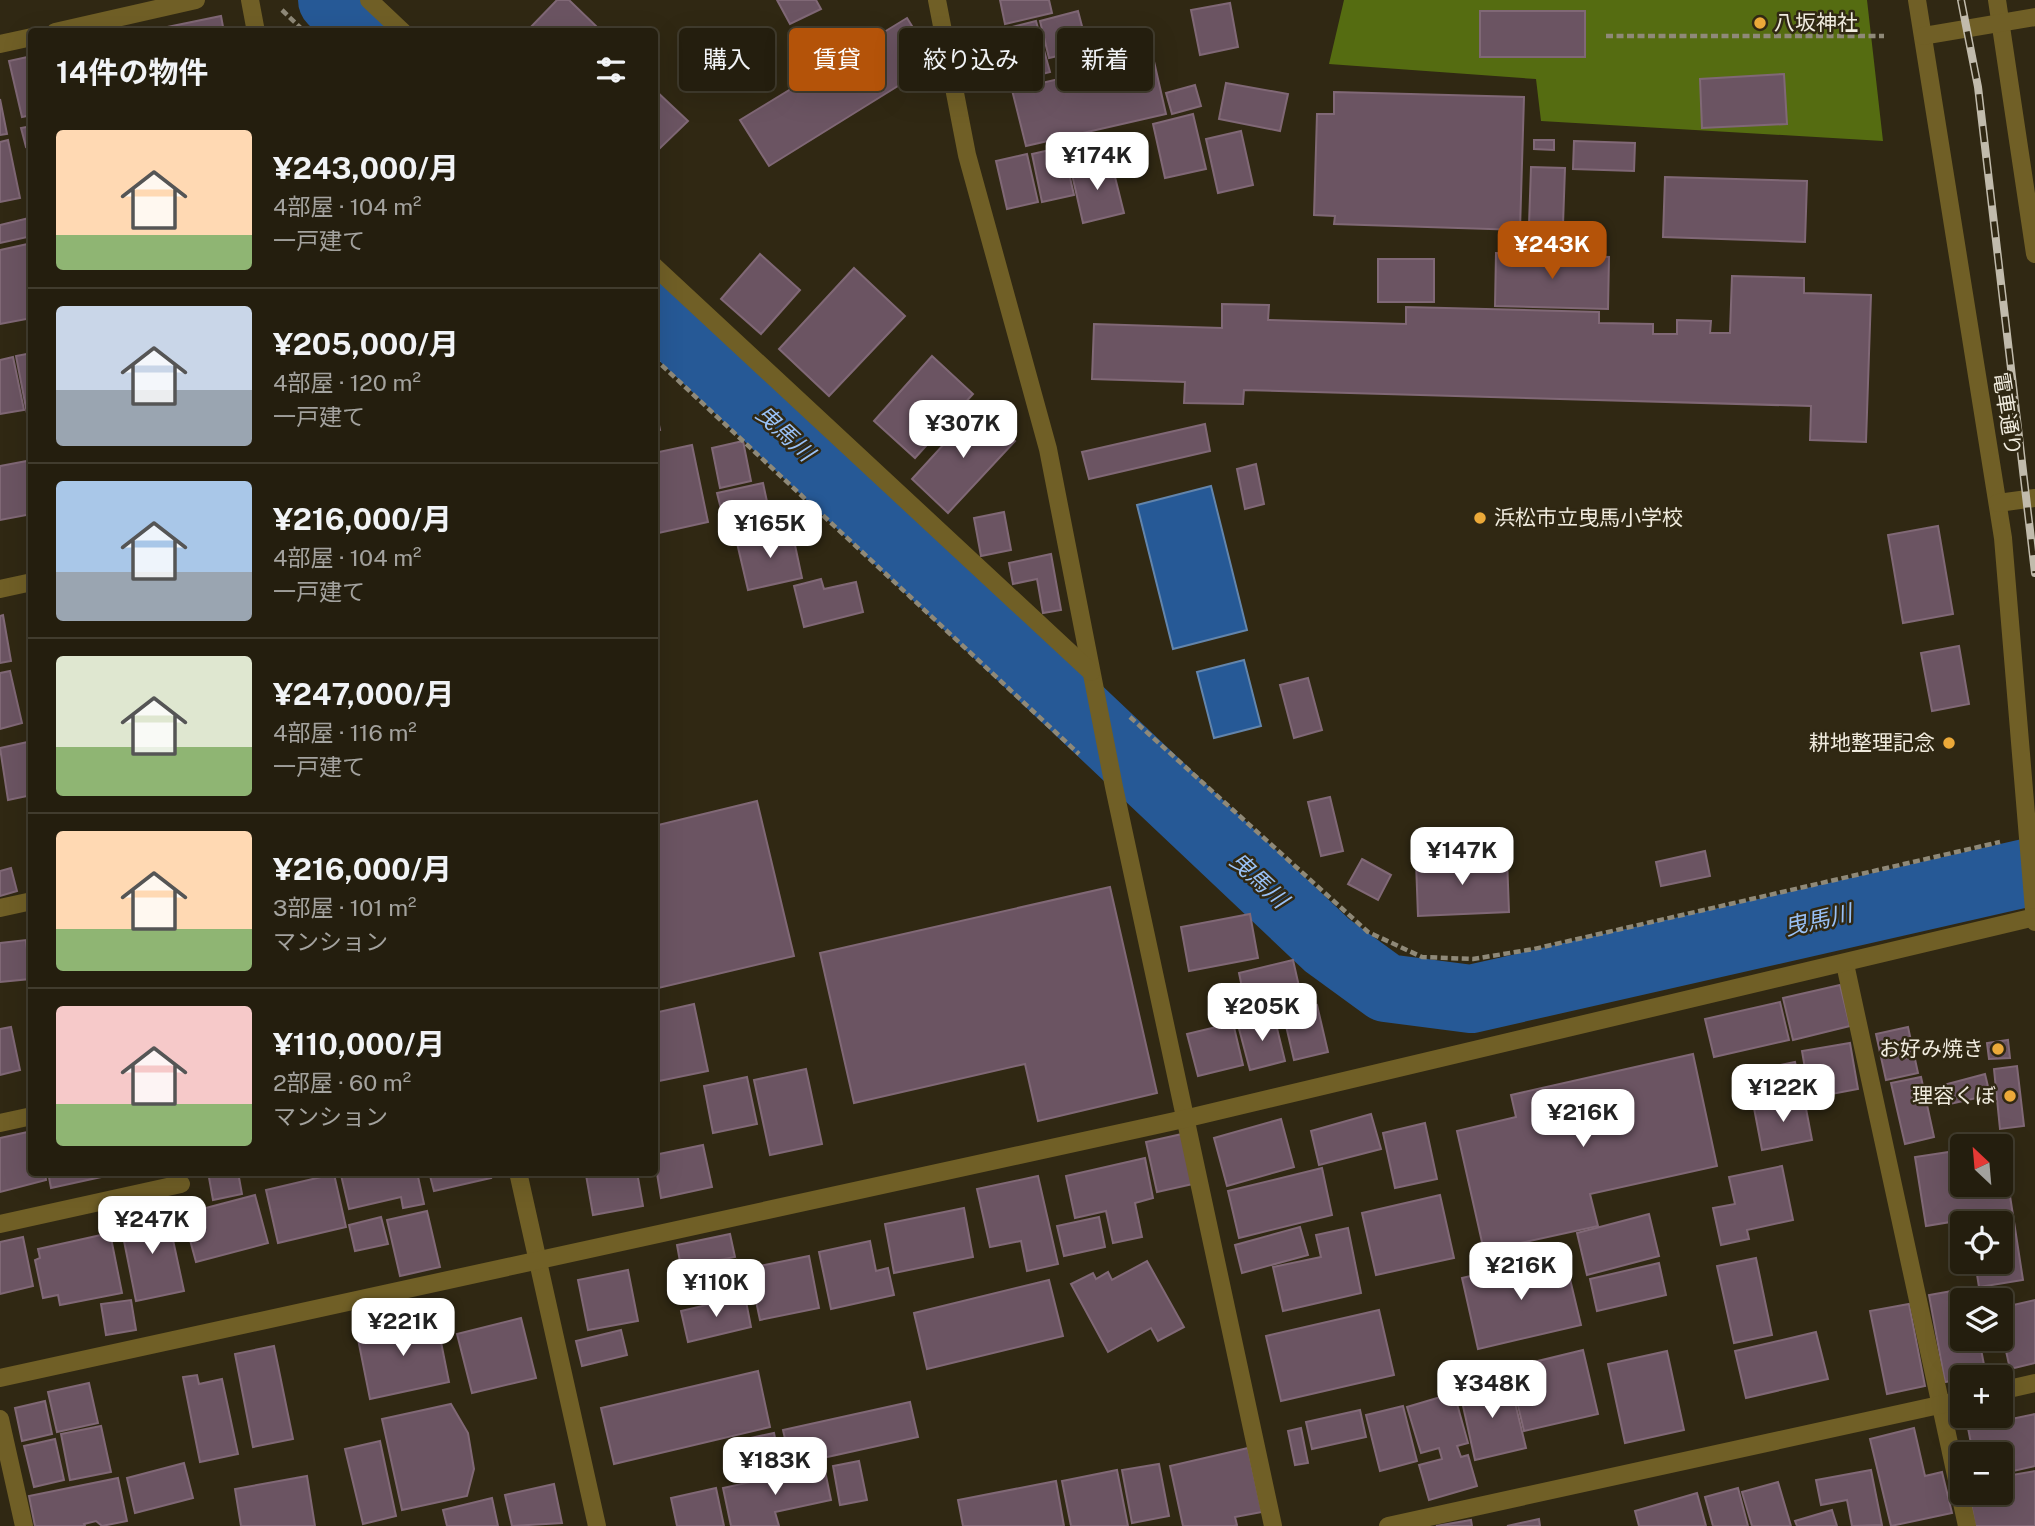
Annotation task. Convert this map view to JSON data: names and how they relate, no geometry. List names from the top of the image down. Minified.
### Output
{"streets":{"street":["電車通り"]},"water":["曳馬川"],"places":["八坂神社","浜松市立曳馬小学校","耕地整理記念","お好み焼き","理容くぼ"],"north":"top left","page":{"chip":["購入","賃貸","絞り込み","新着"],"heading":"14件の物件","list":[{"name":"¥243,000/月","note":"4部屋 · 104 m² · 一戸建て"},{"name":"¥205,000/月","note":"4部屋 · 120 m² · 一戸建て"},{"name":"¥216,000/月","note":"4部屋 · 104 m² · 一戸建て"},{"name":"¥247,000/月","note":"4部屋 · 116 m² · 一戸建て"},{"name":"¥216,000/月","note":"3部屋 · 101 m² · マンション"},{"name":"¥110,000/月","note":"2部屋 · 60 m² · マンション"}],"price":["¥174K","¥243K","¥307K","¥165K","¥147K","¥205K","¥122K","¥216K","¥247K","¥216K","¥110K","¥221K","¥348K","¥183K"],"map_buttons":["+","−"]}}
